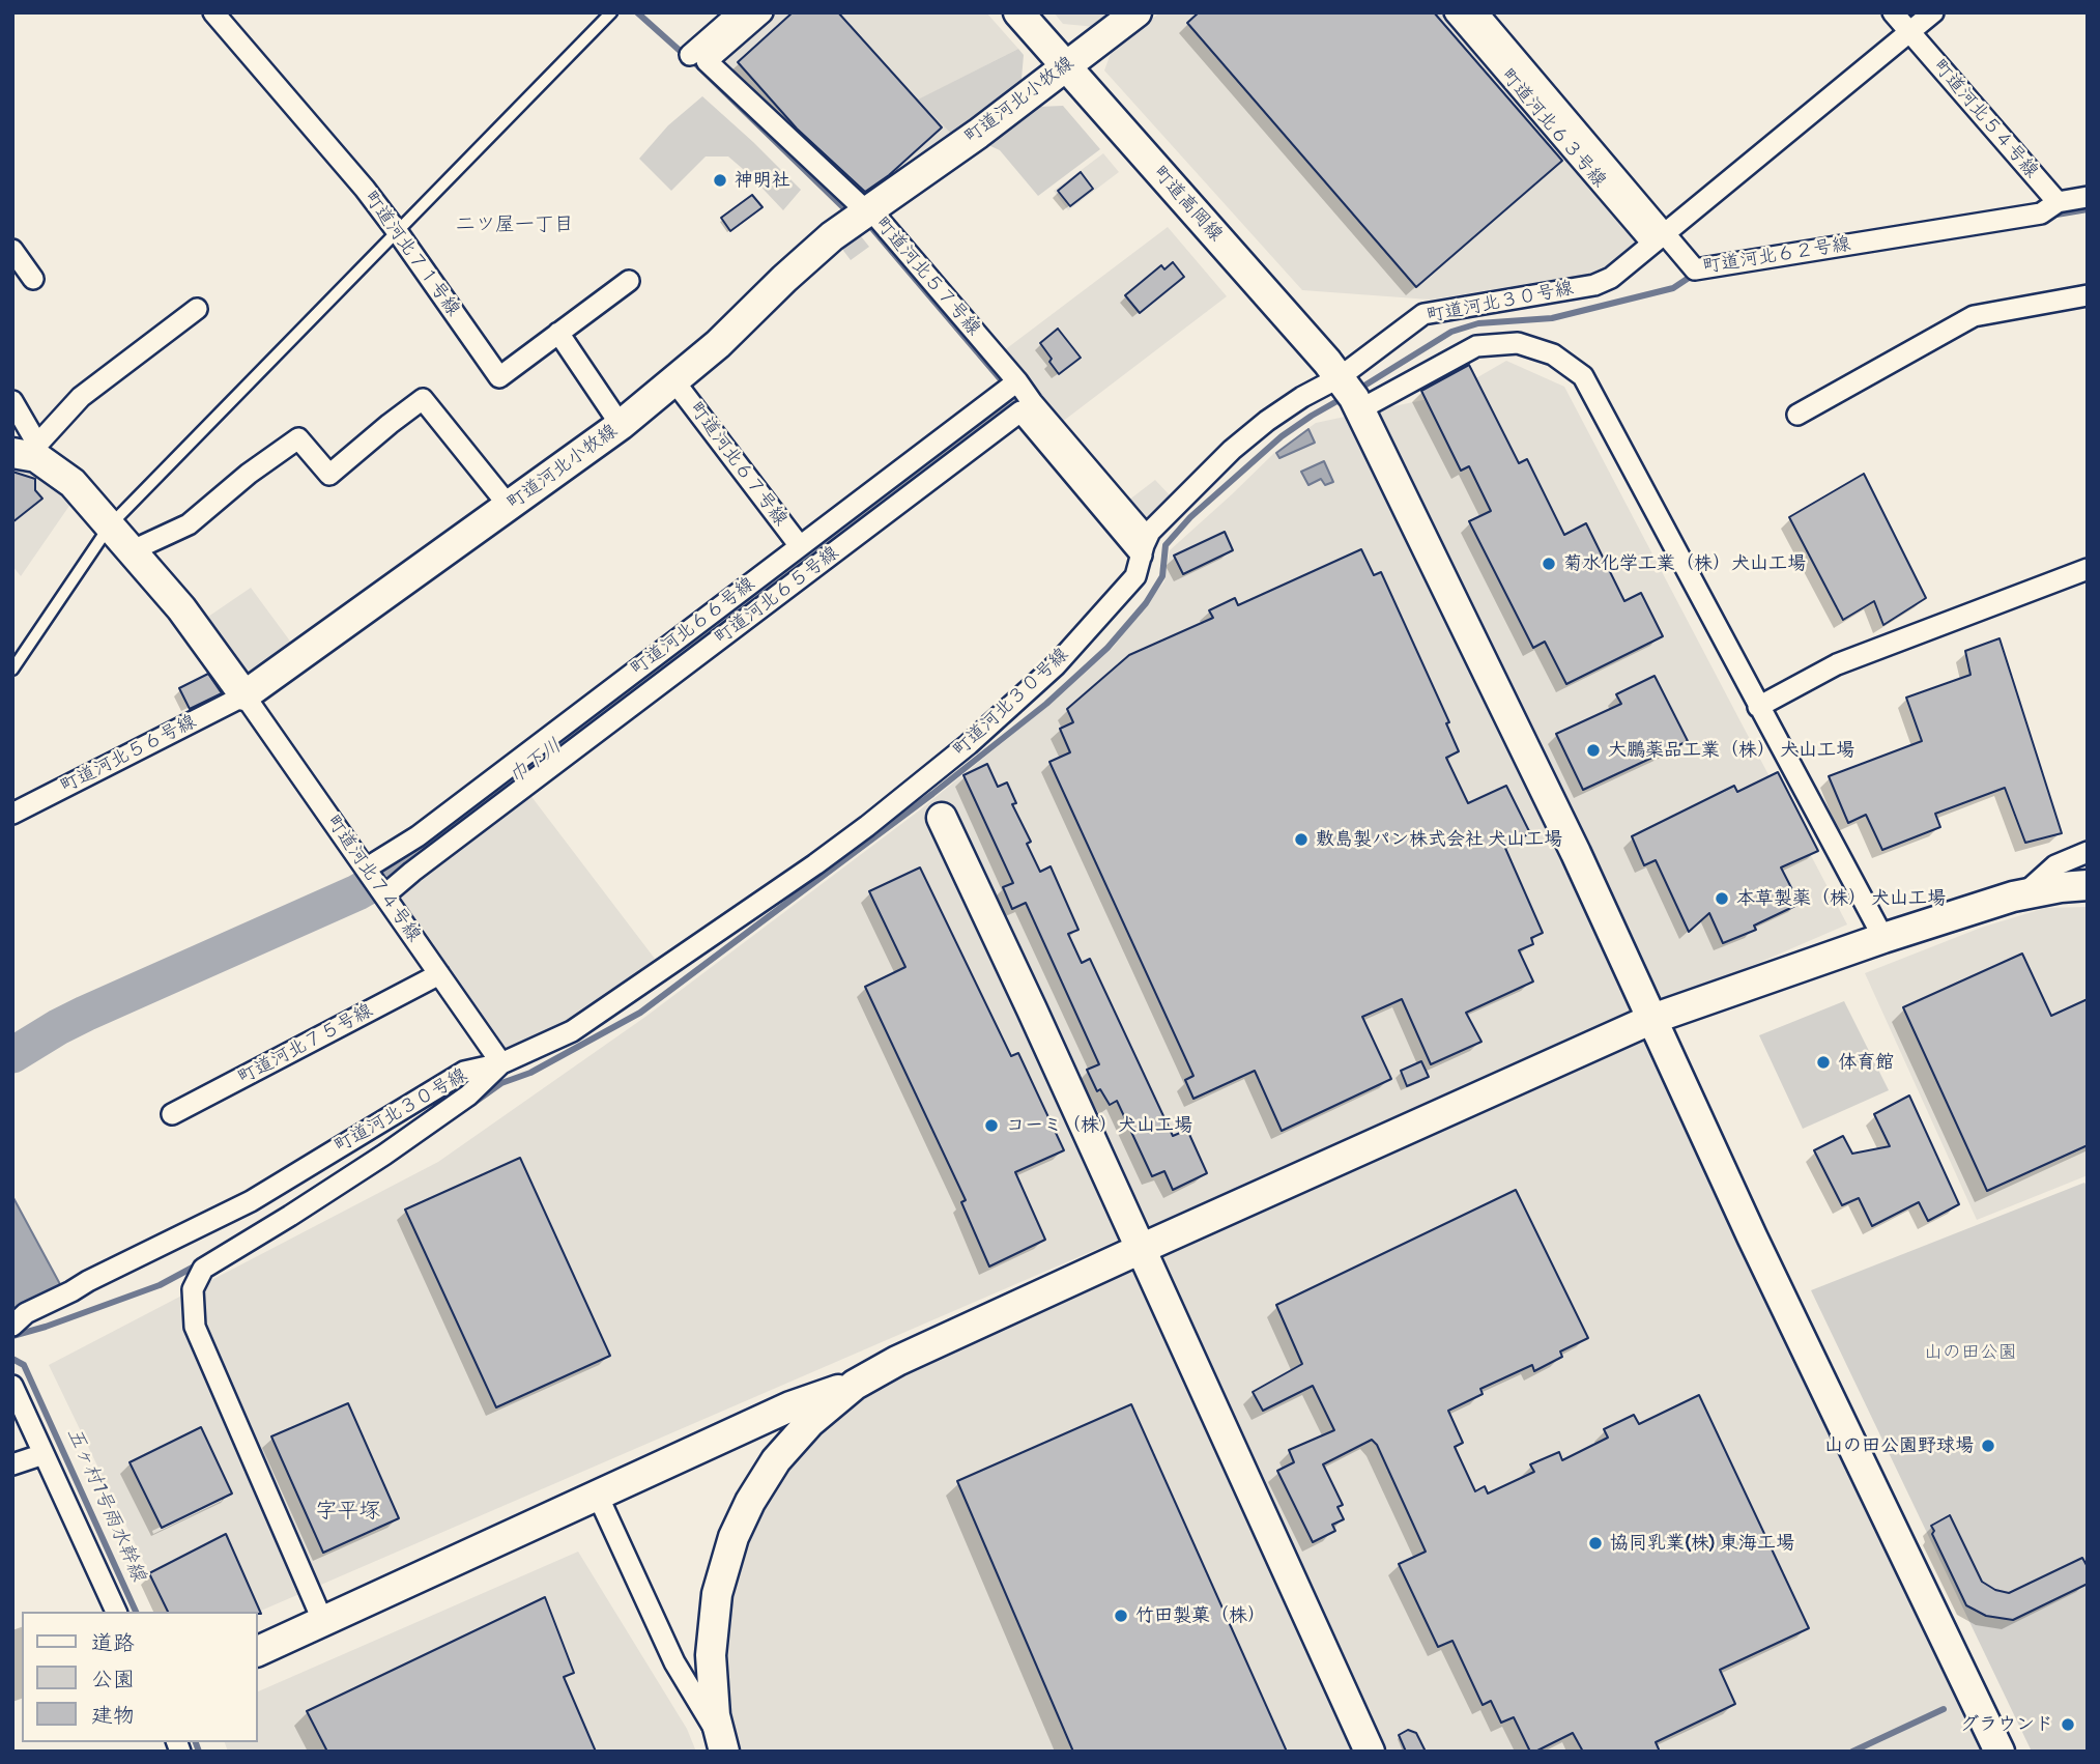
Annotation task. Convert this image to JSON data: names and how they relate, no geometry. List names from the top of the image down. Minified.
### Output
{"streets":{"street":["町道河北小牧線","町道河北５４号線","町道河北６３号線","町道高岡線","町道河北７１号線","町道河北６２号線","町道河北５７号線","町道河北３０号線","町道河北６７号線","町道河北６５号線","町道河北６６号線","町道河北５６号線","町道河北７４号線","町道河北７５号線"]},"crossings":[["町道河北小牧線","町道高岡線"],["町道河北小牧線","町道河北５７号線"],["町道河北小牧線","町道河北６７号線"],["町道河北小牧線","町道河北５６号線"],["町道河北小牧線","町道河北７４号線"],["町道河北５４号線","町道河北６２号線"],["町道河北５４号線","町道河北３０号線"],["町道河北６３号線","町道河北６２号線"],["町道河北６３号線","町道河北３０号線"],["町道高岡線","町道河北３０号線"],["町道河北６２号線","町道河北３０号線"],["町道河北５７号線","町道河北３０号線"],["町道河北５７号線","町道河北６５号線"],["町道河北５７号線","町道河北６６号線"],["町道河北３０号線","町道河北６５号線"],["町道河北３０号線","町道河北７４号線"],["町道河北６７号線","町道河北６６号線"],["町道河北６５号線","町道河北７４号線"],["町道河北６６号線","町道河北７４号線"],["町道河北５６号線","町道河北７４号線"],["町道河北７４号線","町道河北７５号線"]],"districts":["二ツ屋一丁目","字平塚"],"water":["巾下川","五ヶ村1号雨水幹線"],"parks":["山の田公園"],"places":["神明社","菊水化学工業（株）犬山工場","大鵬薬品工業（株） 犬山工場","敷島製パン株式会社 犬山工場","本草製薬（株） 犬山工場","体育館","コーミ（株）犬山工場","山の田公園野球場","協同乳業(株) 東海工場","竹田製菓（株）","グラウンド"],"legend":["道路","公園","建物"]}
